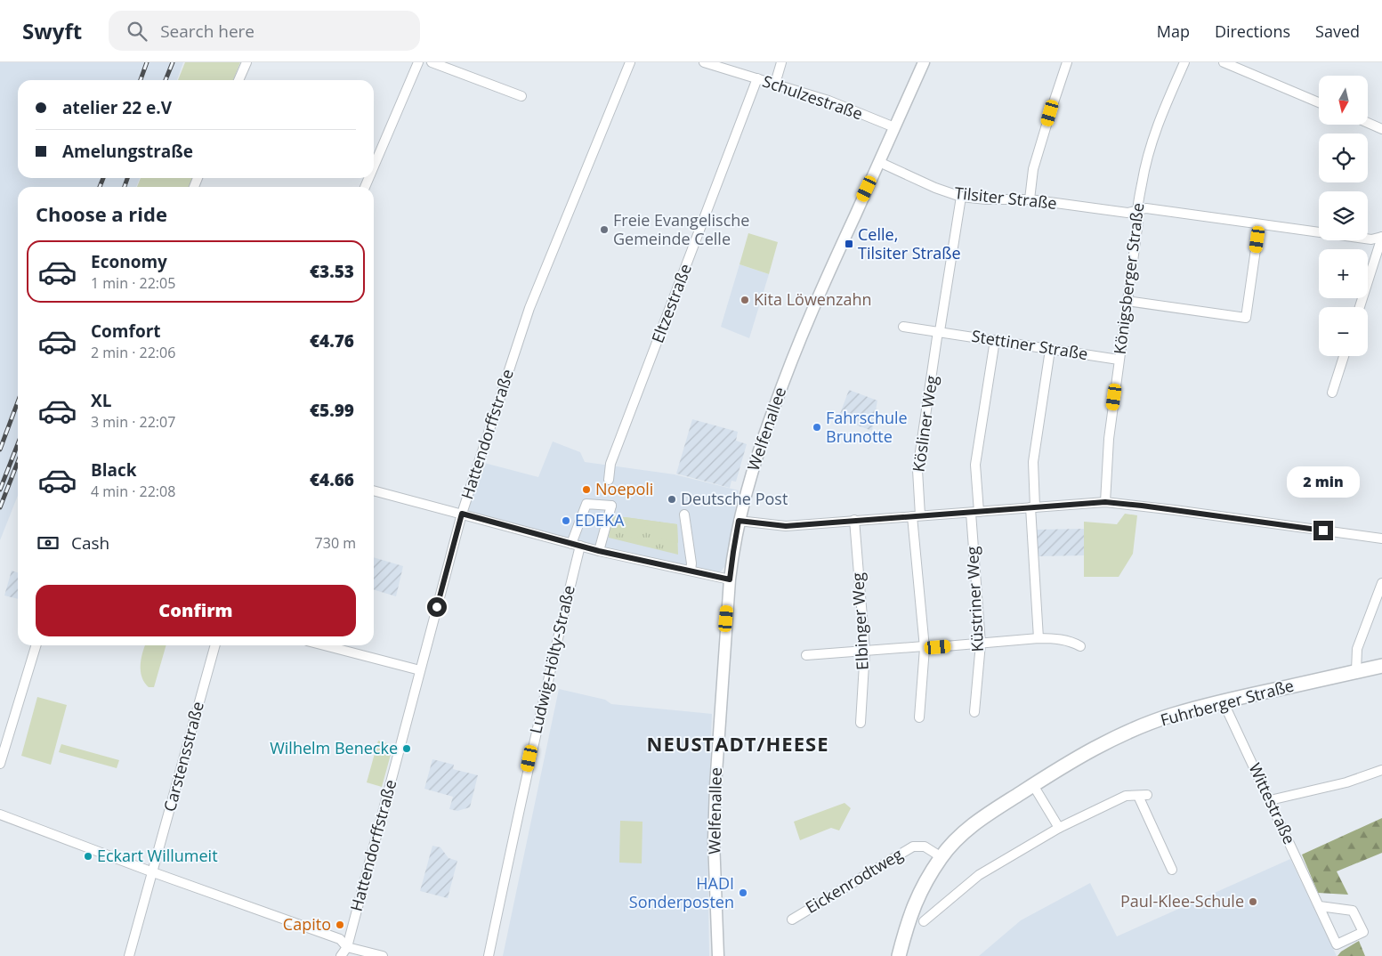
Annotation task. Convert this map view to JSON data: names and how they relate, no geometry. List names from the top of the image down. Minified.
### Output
{"streets":{"main road":["Fuhrberger Straße"],"street":["Schulzestraße","Tilsiter Straße","Königsberger Straße","Eltzestraße","Stettiner Straße","Kösliner Weg","Welfenallee","Hattendorffstraße","Küstriner Weg","Elbinger Weg","Ludwig-Hölty-Straße","Carstensstraße","Wittestraße","Eickenrodtweg"]},"crossings":[["Schulzestraße","Eltzestraße"],["Schulzestraße","Welfenallee"],["Tilsiter Straße","Königsberger Straße"],["Tilsiter Straße","Welfenallee"],["Königsberger Straße","Stettiner Straße"],["Stettiner Straße","Kösliner Weg"],["Stettiner Straße","Küstriner Weg"],["Fuhrberger Straße","Wittestraße"],["Fuhrberger Straße","Eickenrodtweg"]],"districts":["NEUSTADT/HEESE"],"places":{"other":["Freie Evangelische Gemeinde Celle","Kita Löwenzahn","Fahrschule Brunotte","Noepoli","Deutsche Post","EDEKA","Wilhelm Benecke","Eckart Willumeit","HADI Sonderposten","Paul-Klee-Schule","Capito"],"transit":["Celle, Tilsiter Straße"]},"north":"bottom","page":{"header":"Swyft","search":"Search here","nav":["Map","Directions","Saved"],"map_buttons":["+","−"],"banner":["atelier 22 e.V","Amelungstraße"],"heading":"Choose a ride","list":[{"name":"Economy","note":"1 min · 22:05","value":"€3.53"},{"name":"Comfort","note":"2 min · 22:06","value":"€4.76"},{"name":"XL","note":"3 min · 22:07","value":"€5.99"},{"name":"Black","note":"4 min · 22:08","value":"€4.66"}],"bubble":"2 min","pay":["Cash","730 m"],"buttons":"Confirm"}}
